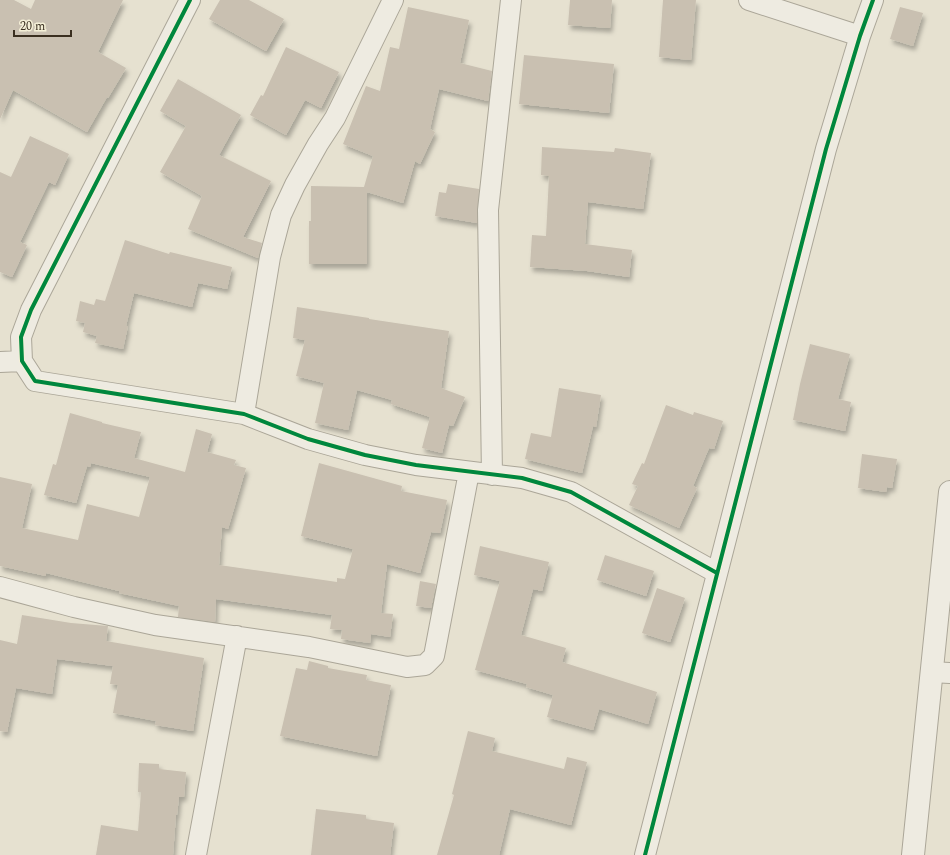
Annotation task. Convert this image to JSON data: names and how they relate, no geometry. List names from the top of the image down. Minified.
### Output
{"scale_bar":"20 m"}
